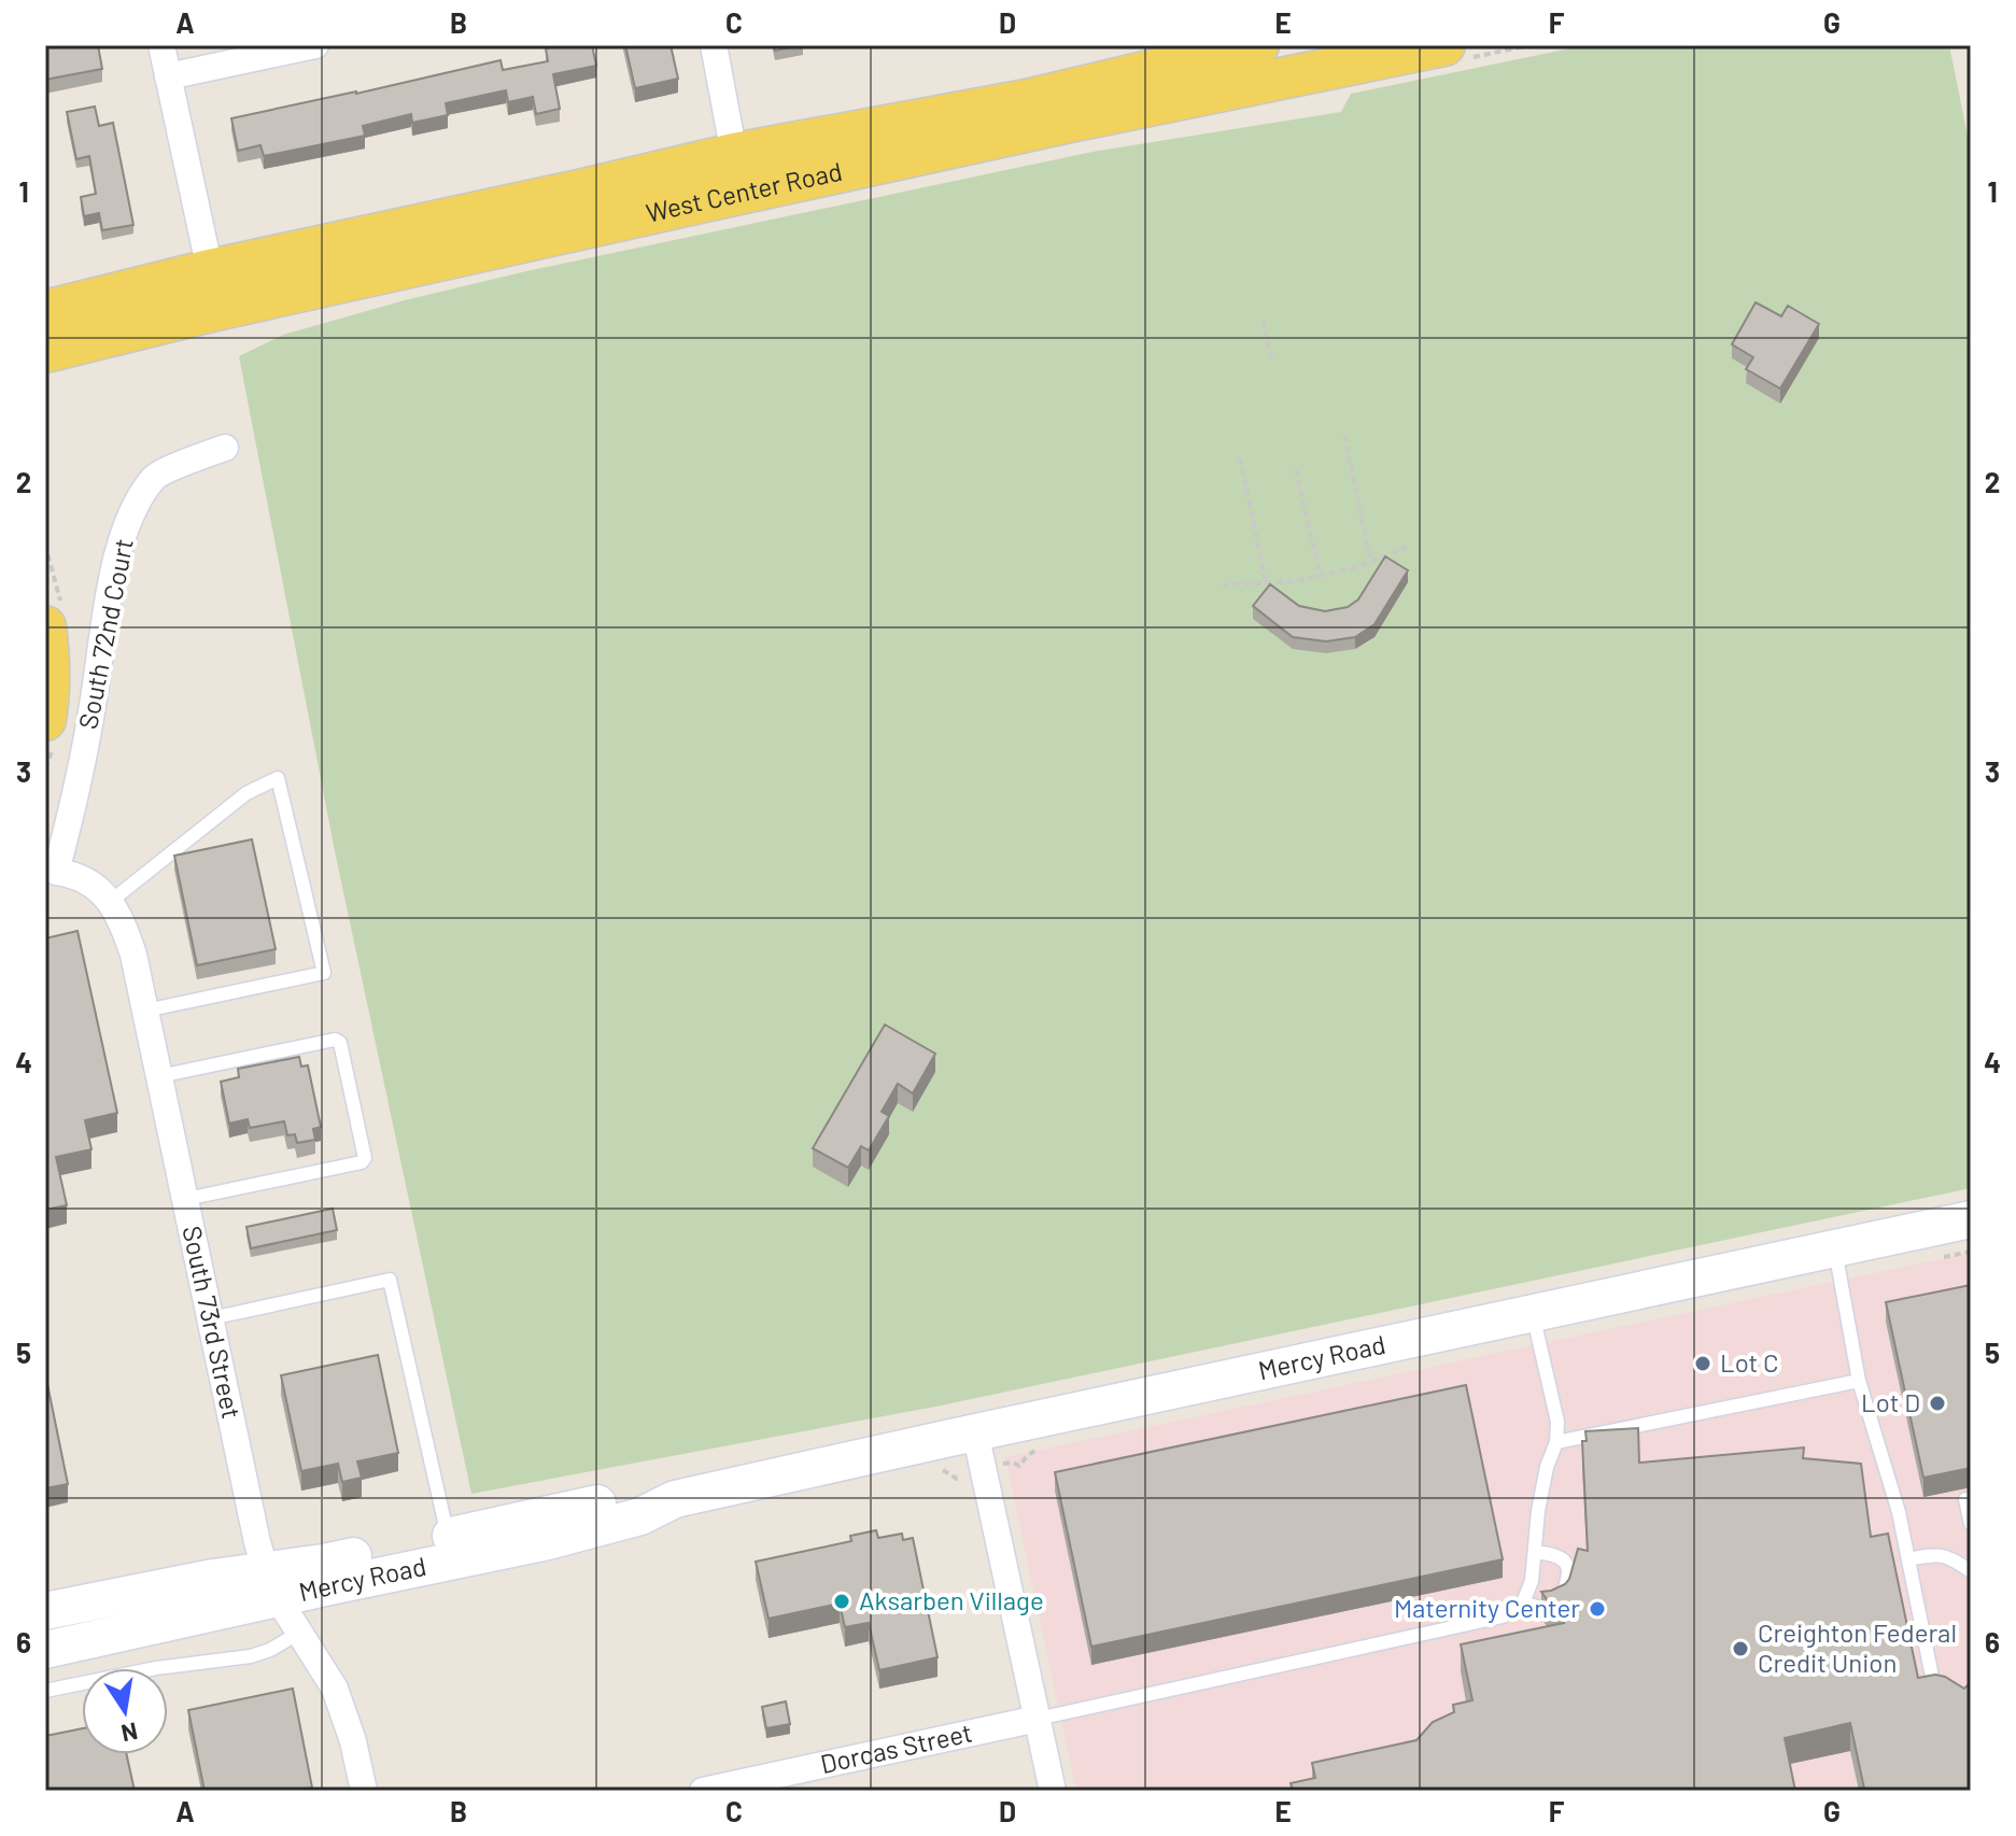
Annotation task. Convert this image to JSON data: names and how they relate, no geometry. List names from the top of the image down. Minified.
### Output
{"streets":{"main road":["West Center Road","Mercy Road"],"street":["South 72nd Court","South 73rd Street","Dorcas Street"]},"crossings":[["South 72nd Court","South 73rd Street"],["South 73rd Street","Mercy Road"]],"places":["Lot C","Lot D","Aksarben Village","Maternity Center","Creighton Federal Credit Union"],"north":"bottom","grid":{"columns":["A","B","C","D","E","F","G"],"rows":["1","2","3","4","5","6"]}}
